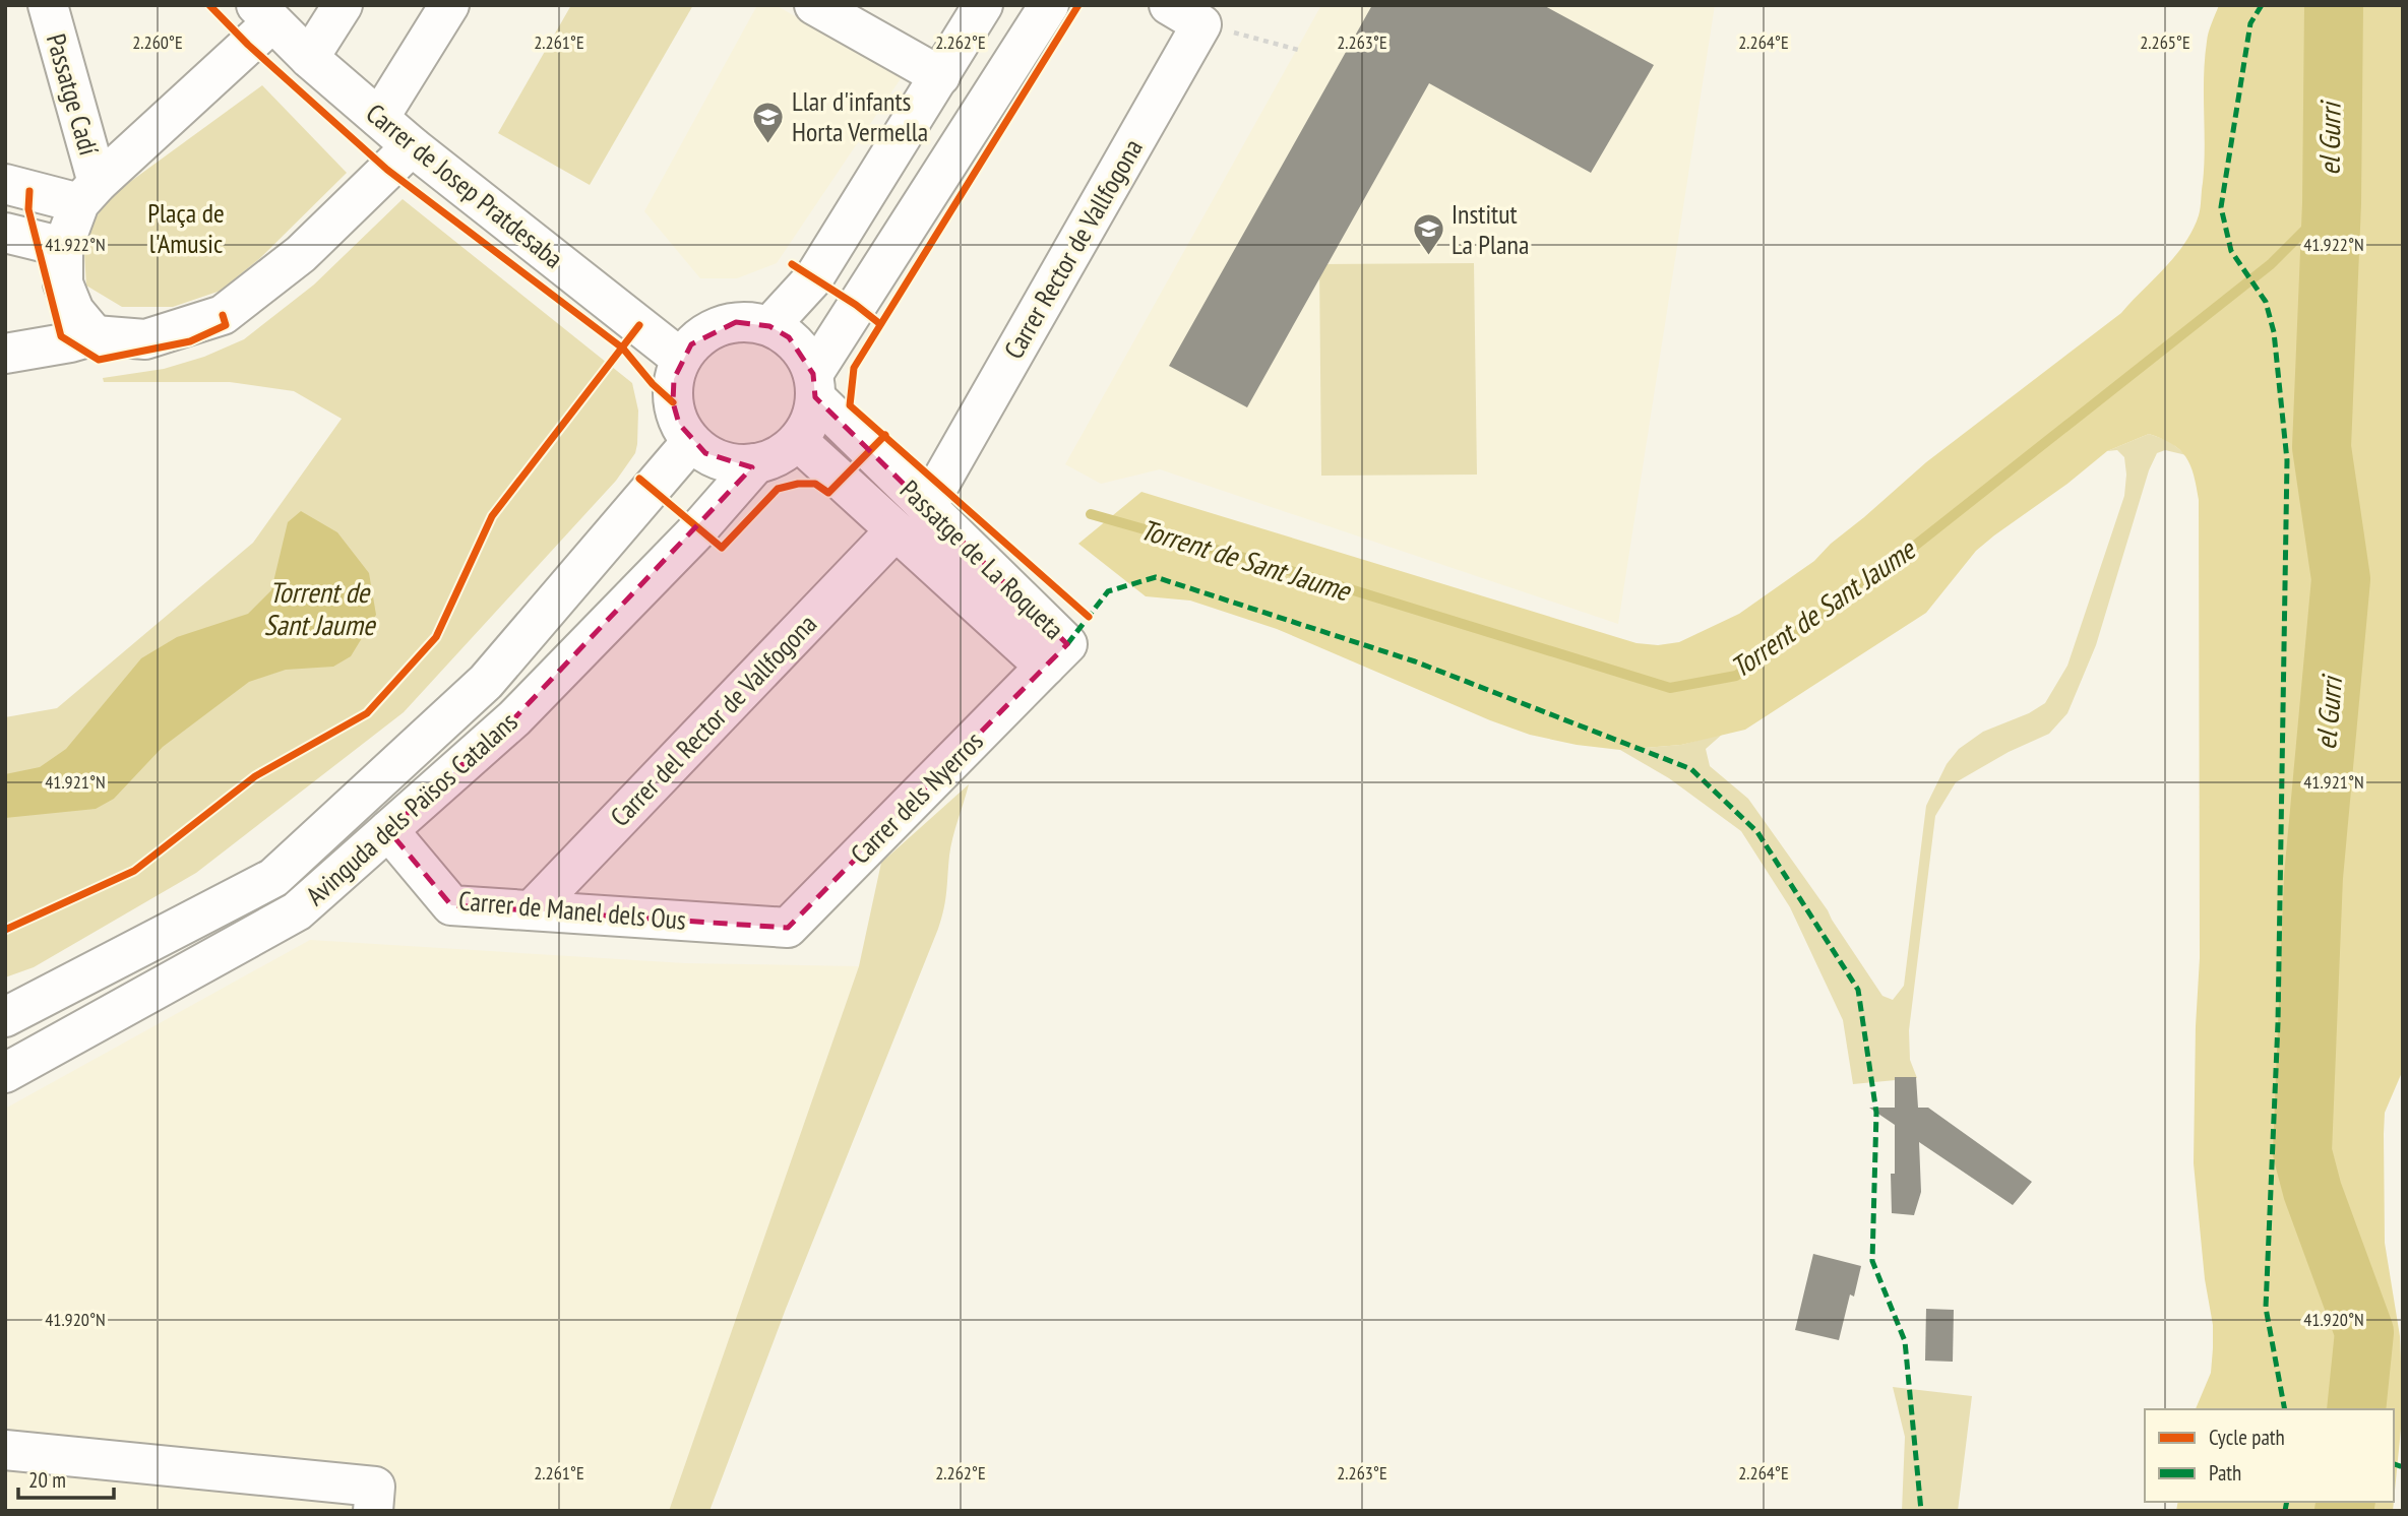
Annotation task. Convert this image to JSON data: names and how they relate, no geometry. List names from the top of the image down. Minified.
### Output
{"streets":{"street":["Passatge Cadí","Carrer de Josep Pratdesaba","Carrer Rector de Vallfogona","Passatge de La Roqueta","Carrer del Rector de Vallfogona","Carrer dels Nyerros","Avinguda dels Països Catalans","Carrer de Manel dels Ous"]},"crossings":[["Carrer de Josep Pratdesaba","Passatge de La Roqueta"],["Carrer de Josep Pratdesaba","Avinguda dels Països Catalans"],["Carrer Rector de Vallfogona","Passatge de La Roqueta"],["Passatge de La Roqueta","Carrer del Rector de Vallfogona"],["Passatge de La Roqueta","Carrer dels Nyerros"],["Passatge de La Roqueta","Avinguda dels Països Catalans"],["Carrer del Rector de Vallfogona","Carrer de Manel dels Ous"],["Carrer dels Nyerros","Carrer de Manel dels Ous"],["Avinguda dels Països Catalans","Carrer de Manel dels Ous"]],"water":["el Gurri","Torrent de Sant Jaume"],"parks":["Plaça de l'Amusic"],"places":{"school or university":["Llar d'infants Horta Vermella","Institut La Plana"]},"legend":["Cycle path","Path"],"scale_bar":"20 m","coordinates":["2.260°E","2.261°E","2.262°E","2.263°E","2.264°E","2.265°E","41.922°N","41.921°N","41.920°N"]}
